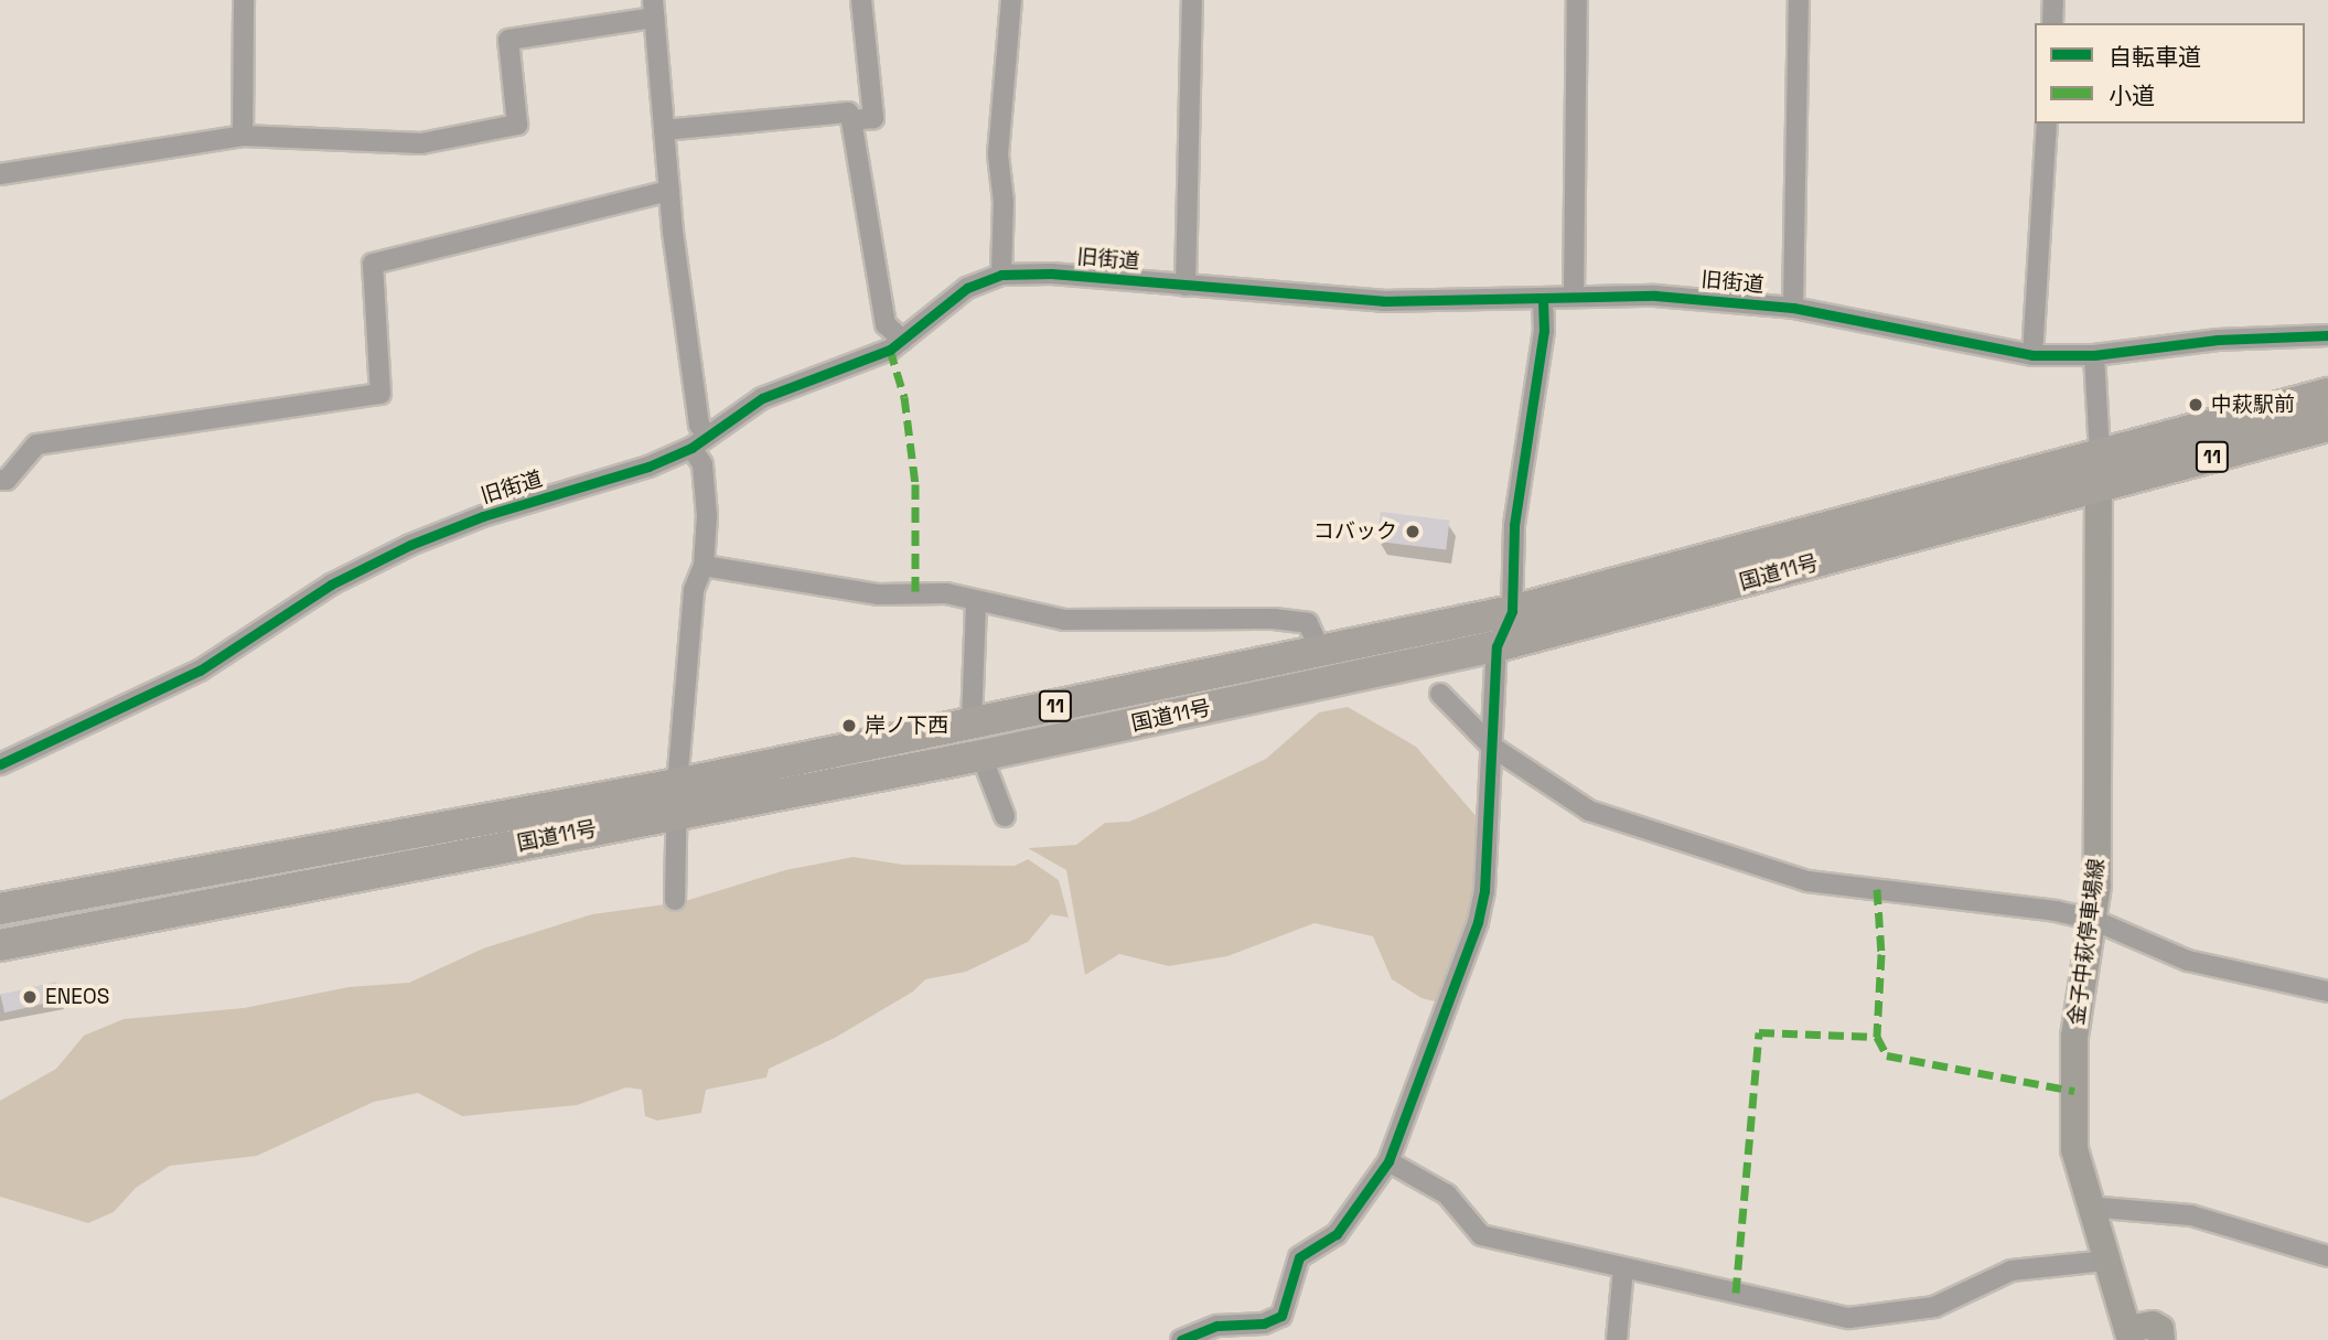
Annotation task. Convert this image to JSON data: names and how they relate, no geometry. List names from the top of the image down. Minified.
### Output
{"streets":{"highway":["11","国道11号"],"main road":["金子中萩停車場線"],"street":["旧街道"]},"crossings":[["国道11号","金子中萩停車場線"]],"places":["中萩駅前","コバック","岸ノ下西","ENEOS"],"legend":["自転車道","小道"]}
